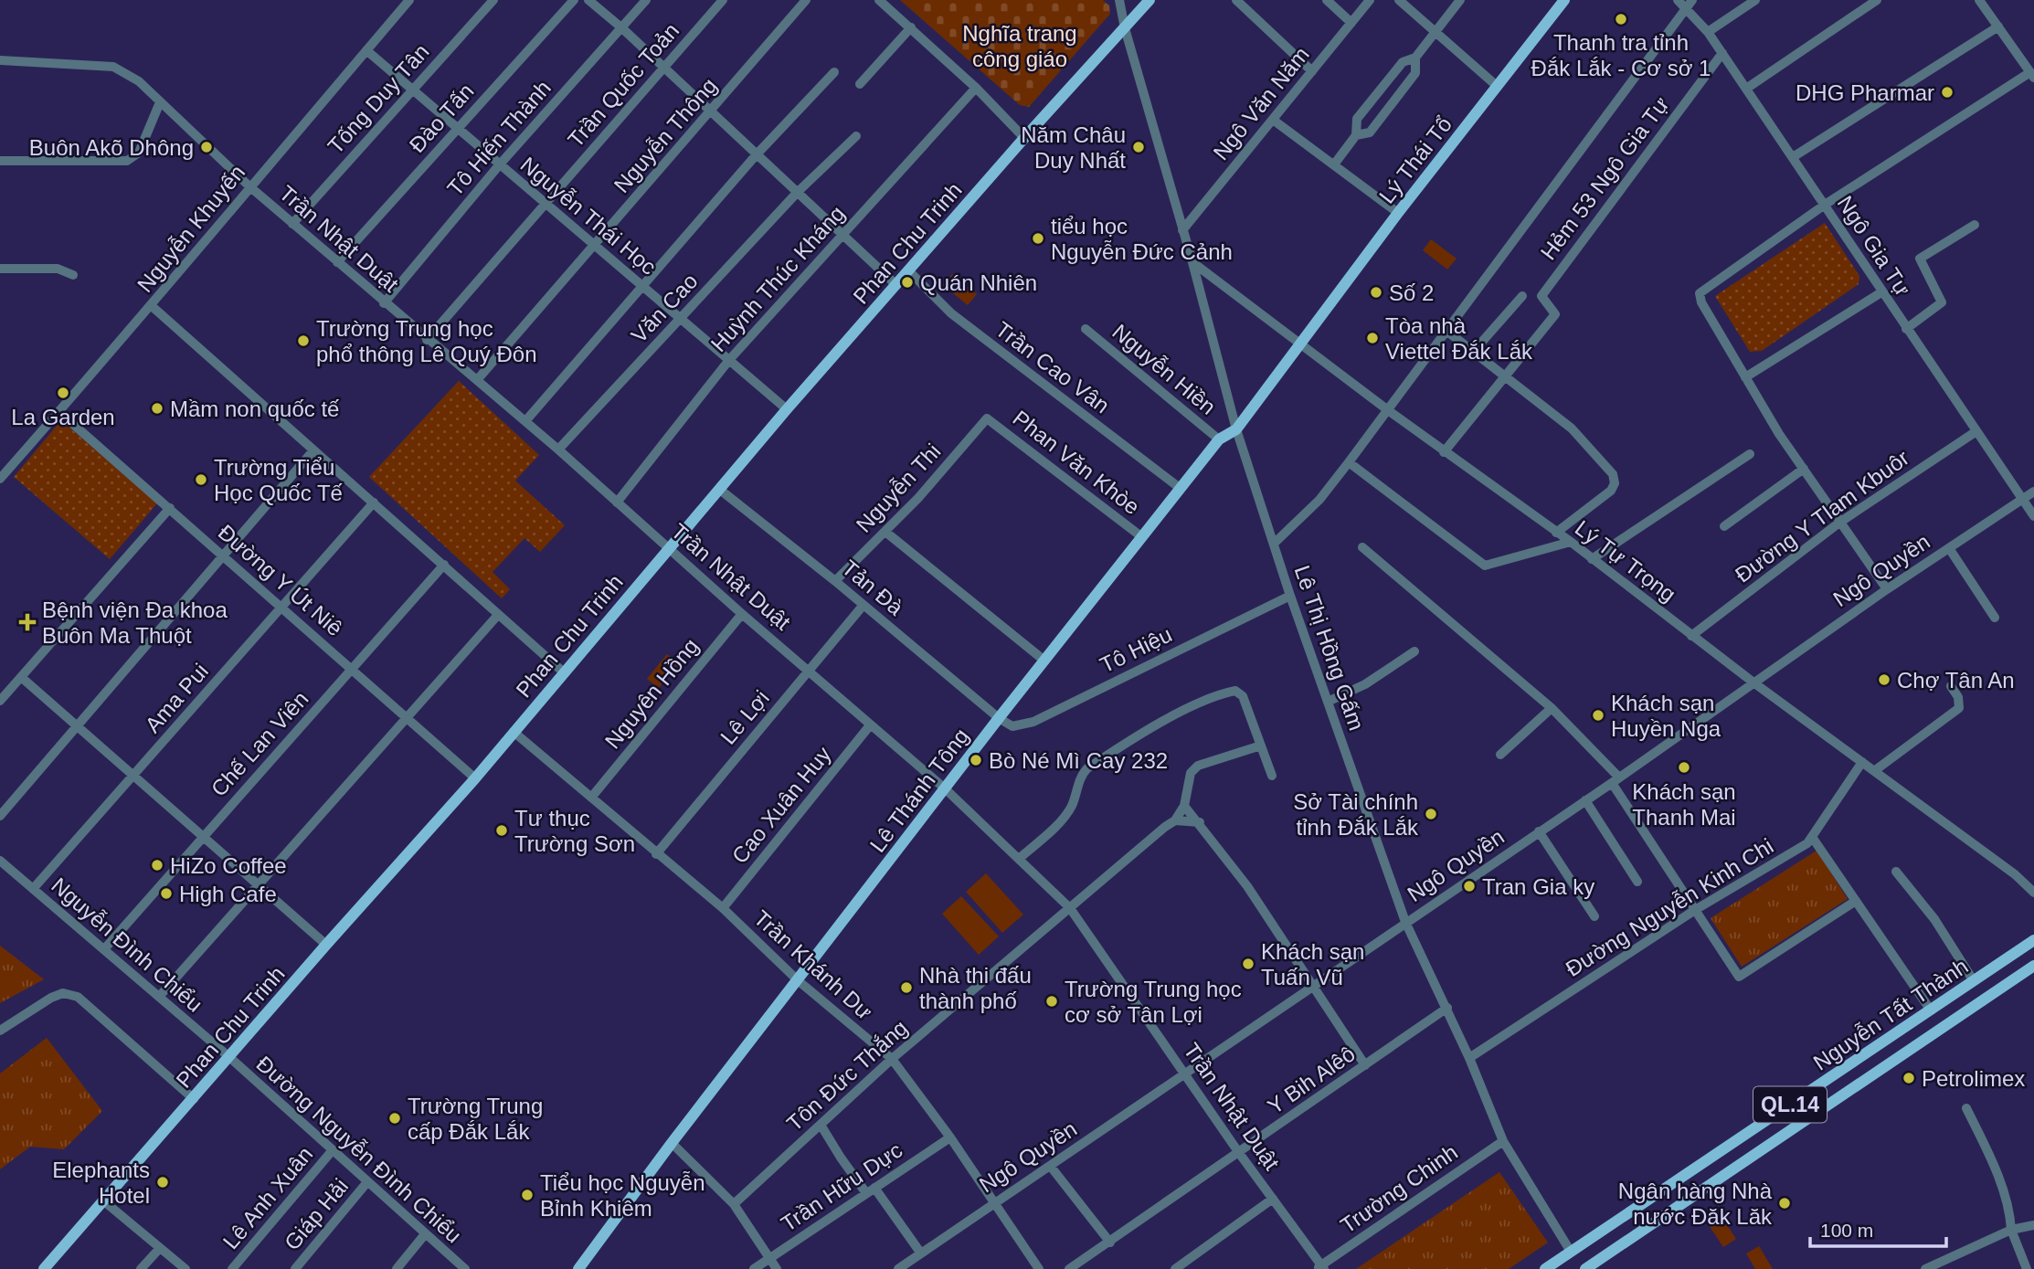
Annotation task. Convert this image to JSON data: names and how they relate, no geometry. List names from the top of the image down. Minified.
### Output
{"streets":{"main road":["Lý Thái Tổ","Phan Chu Trinh","Lê Thánh Tông","Nguyễn Tất Thành","QL.14"],"street":["Trần Quốc Toản","Tống Duy Tân","Ngô Văn Năm","Đào Tấn","Nguyễn Thông","Tô Hiến Thành","Hẻm 53 Ngô Gia Tự","Nguyễn Thái Học","Nguyễn Khuyến","Trần Nhật Duật","Ngô Gia Tự","Huỳnh Thúc Kháng","Văn Cao","Trần Cao Vân","Nguyễn Hiền","Phan Văn Khòe","Nguyễn Thi","Đường Y Tlam Kbuôr","Lý Tự Trọng","Ngô Quyền","Đường Y Út Niê","Tản Đà","Lê Thị Hồng Gấm","Tô Hiệu","Nguyên Hồng","Ama Pui","Lê Lợi","Chế Lan Viên","Cao Xuân Huy","Đường Nguyễn Kinh Chi","Nguyễn Đình Chiểu","Trần Khánh Dư","Tôn Đức Thắng","Y Bih Alêô","Đường Nguyễn Đình Chiểu","Trần Hữu Dực","Trường Chinh","Lê Anh Xuân","Giáp Hải"]},"crossings":[["Trần Quốc Toản","Nguyễn Thái Học"],["Trần Quốc Toản","Trần Nhật Duật"],["Tống Duy Tân","Nguyễn Thái Học"],["Tống Duy Tân","Trần Nhật Duật"],["Ngô Văn Năm","Lê Thị Hồng Gấm"],["Đào Tấn","Nguyễn Thái Học"],["Đào Tấn","Trần Nhật Duật"],["Nguyễn Thông","Nguyễn Thái Học"],["Nguyễn Thông","Trần Nhật Duật"],["Tô Hiến Thành","Nguyễn Thái Học"],["Tô Hiến Thành","Trần Nhật Duật"],["Lý Thái Tổ","Lý Tự Trọng"],["Lý Thái Tổ","Lê Thánh Tông"],["Hẻm 53 Ngô Gia Tự","Ngô Gia Tự"],["Nguyễn Thái Học","Nguyễn Khuyến"],["Nguyễn Thái Học","Phan Chu Trinh"],["Nguyễn Thái Học","Huỳnh Thúc Kháng"],["Nguyễn Thái Học","Văn Cao"],["Nguyễn Khuyến","Trần Nhật Duật"],["Nguyễn Khuyến","Đường Y Út Niê"],["Trần Nhật Duật","Phan Chu Trinh"],["Trần Nhật Duật","Huỳnh Thúc Kháng"],["Trần Nhật Duật","Văn Cao"],["Trần Nhật Duật","Ngô Quyền"],["Trần Nhật Duật","Nguyên Hồng"],["Trần Nhật Duật","Lê Lợi"],["Trần Nhật Duật","Lê Thánh Tông"],["Trần Nhật Duật","Cao Xuân Huy"],["Trần Nhật Duật","Tôn Đức Thắng"],["Trần Nhật Duật","Y Bih Alêô"],["Trần Nhật Duật","Trường Chinh"],["Phan Chu Trinh","Trần Cao Vân"],["Phan Chu Trinh","Đường Y Út Niê"],["Phan Chu Trinh","Tản Đà"],["Phan Chu Trinh","Lê Thị Hồng Gấm"],["Phan Chu Trinh","Nguyễn Đình Chiểu"],["Phan Chu Trinh","Trần Khánh Dư"],["Phan Chu Trinh","Đường Nguyễn Đình Chiểu"],["Ngô Gia Tự","Đường Y Tlam Kbuôr"],["Ngô Gia Tự","Ngô Quyền"],["Trần Cao Vân","Lê Thánh Tông"],["Nguyễn Hiền","Lê Thánh Tông"],["Phan Văn Khòe","Nguyễn Thi"],["Phan Văn Khòe","Lê Thánh Tông"],["Nguyễn Thi","Tản Đà"],["Đường Y Tlam Kbuôr","Lý Tự Trọng"],["Lý Tự Trọng","Ngô Quyền"],["Lý Tự Trọng","Lê Thị Hồng Gấm"],["Lý Tự Trọng","Lê Thánh Tông"],["Lý Tự Trọng","Đường Nguyễn Kinh Chi"],["Ngô Quyền","Lê Thị Hồng Gấm"],["Ngô Quyền","Trần Khánh Dư"],["Đường Y Út Niê","Ama Pui"],["Đường Y Út Niê","Chế Lan Viên"],["Tản Đà","Tô Hiệu"],["Tản Đà","Lê Lợi"],["Tản Đà","Lê Thánh Tông"],["Lê Thị Hồng Gấm","Tô Hiệu"],["Lê Thị Hồng Gấm","Lê Thánh Tông"],["Lê Thị Hồng Gấm","Đường Nguyễn Kinh Chi"],["Lê Thị Hồng Gấm","Nguyễn Tất Thành"],["Lê Thị Hồng Gấm","Y Bih Alêô"],["Lê Thị Hồng Gấm","Trường Chinh"],["Tô Hiệu","Lê Thánh Tông"],["Nguyên Hồng","Trần Khánh Dư"],["Ama Pui","Nguyễn Đình Chiểu"],["Lê Lợi","Trần Khánh Dư"],["Chế Lan Viên","Nguyễn Đình Chiểu"],["Lê Thánh Tông","Trần Khánh Dư"],["Cao Xuân Huy","Trần Khánh Dư"],["Nguyễn Đình Chiểu","Đường Nguyễn Đình Chiểu"],["Trần Khánh Dư","Tôn Đức Thắng"],["Trần Khánh Dư","Trần Hữu Dực"],["Đường Nguyễn Đình Chiểu","Lê Anh Xuân"],["Đường Nguyễn Đình Chiểu","Giáp Hải"]],"parks":["Nghĩa trang công giáo"],"places":{"other":["Thanh tra tỉnh Đắk Lắk - Cơ sở 1","DHG Pharmar","Buôn Akõ Dhông","Năm Châu Duy Nhất","tiểu học Nguyễn Đức Cảnh","Quán Nhiên","Số 2","Tòa nhà Viettel Đắk Lắk","Trường Trung học phổ thông Lê Quý Đôn","La Garden","Mầm non quốc tế","Trường Tiểu Học Quốc Tế","Chợ Tân An","Khách sạn Huyền Nga","Bò Né Mì Cay 232","Khách sạn Thanh Mai","Sở Tài chính tỉnh Đắk Lắk","Tư thục Trường Sơn","HiZo Coffee","Tran Gia ky","High Cafe","Khách sạn Tuấn Vũ","Nhà thi đấu thành phố","Trường Trung học cơ sở Tân Lợi","Petrolimex","Trường Trung cấp Đắk Lắk","Elephants Hotel","Tiểu học Nguyễn Bỉnh Khiêm","Ngân hàng Nhà nước Đăk Lăk"],"health":["Bệnh viện Đa khoa Buôn Ma Thuột"]},"scale_bar":"100 m"}
